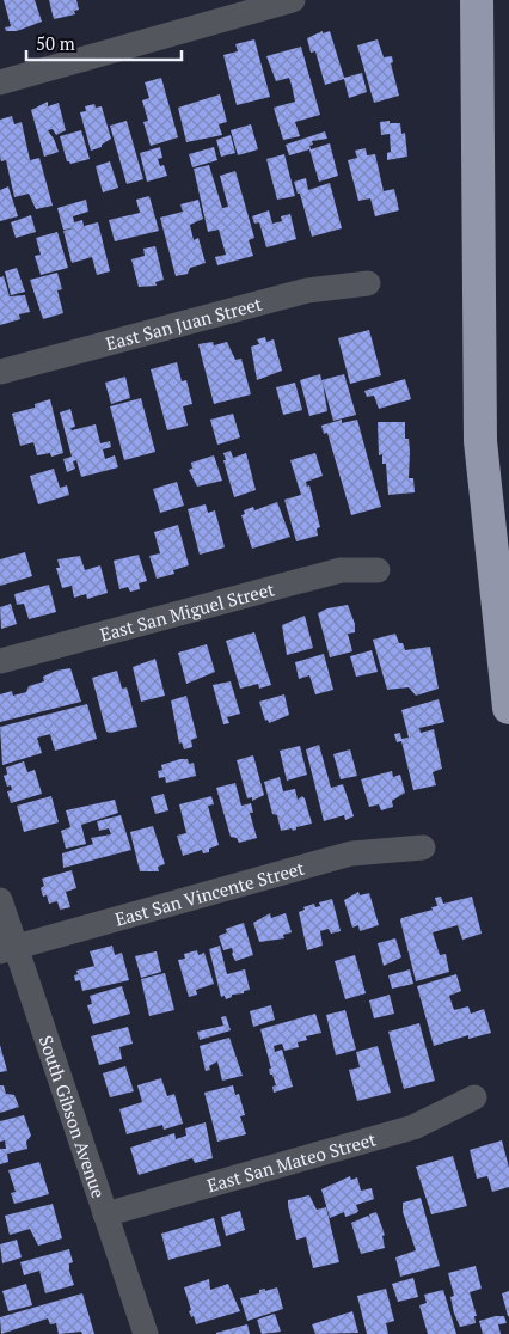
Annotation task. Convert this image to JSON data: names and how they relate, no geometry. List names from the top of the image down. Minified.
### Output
{"streets":{"street":["East San Juan Street","East San Miguel Street","East San Vincente Street","South Gibson Avenue","East San Mateo Street"]},"crossings":[["East San Vincente Street","South Gibson Avenue"],["South Gibson Avenue","East San Mateo Street"]],"scale_bar":"50 m"}
